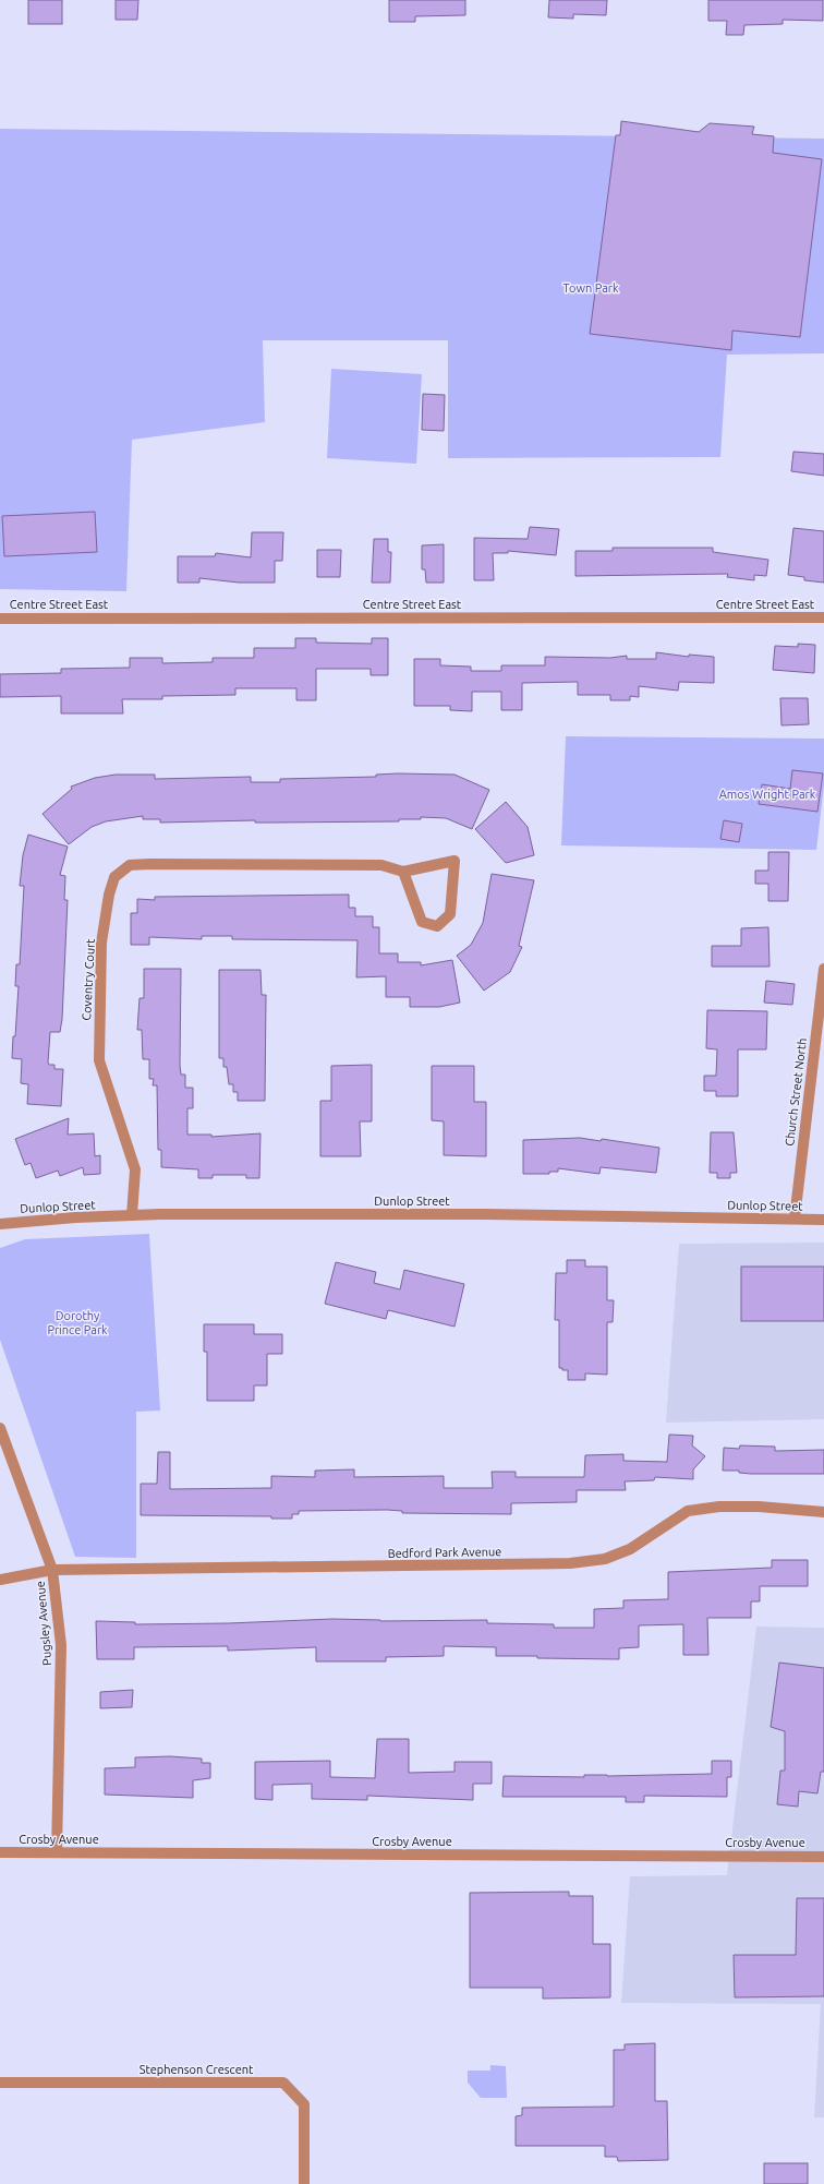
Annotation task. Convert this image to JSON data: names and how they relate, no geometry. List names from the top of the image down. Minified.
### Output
{"streets":{"street":["Centre Street East","Coventry Court","Church Street North","Dunlop Street","Bedford Park Avenue","Pugsley Avenue","Crosby Avenue","Stephenson Crescent"]},"crossings":[["Coventry Court","Dunlop Street"],["Church Street North","Dunlop Street"],["Bedford Park Avenue","Pugsley Avenue"],["Pugsley Avenue","Crosby Avenue"]],"parks":["Town Park","Amos Wright Park","Dorothy Prince Park"]}
